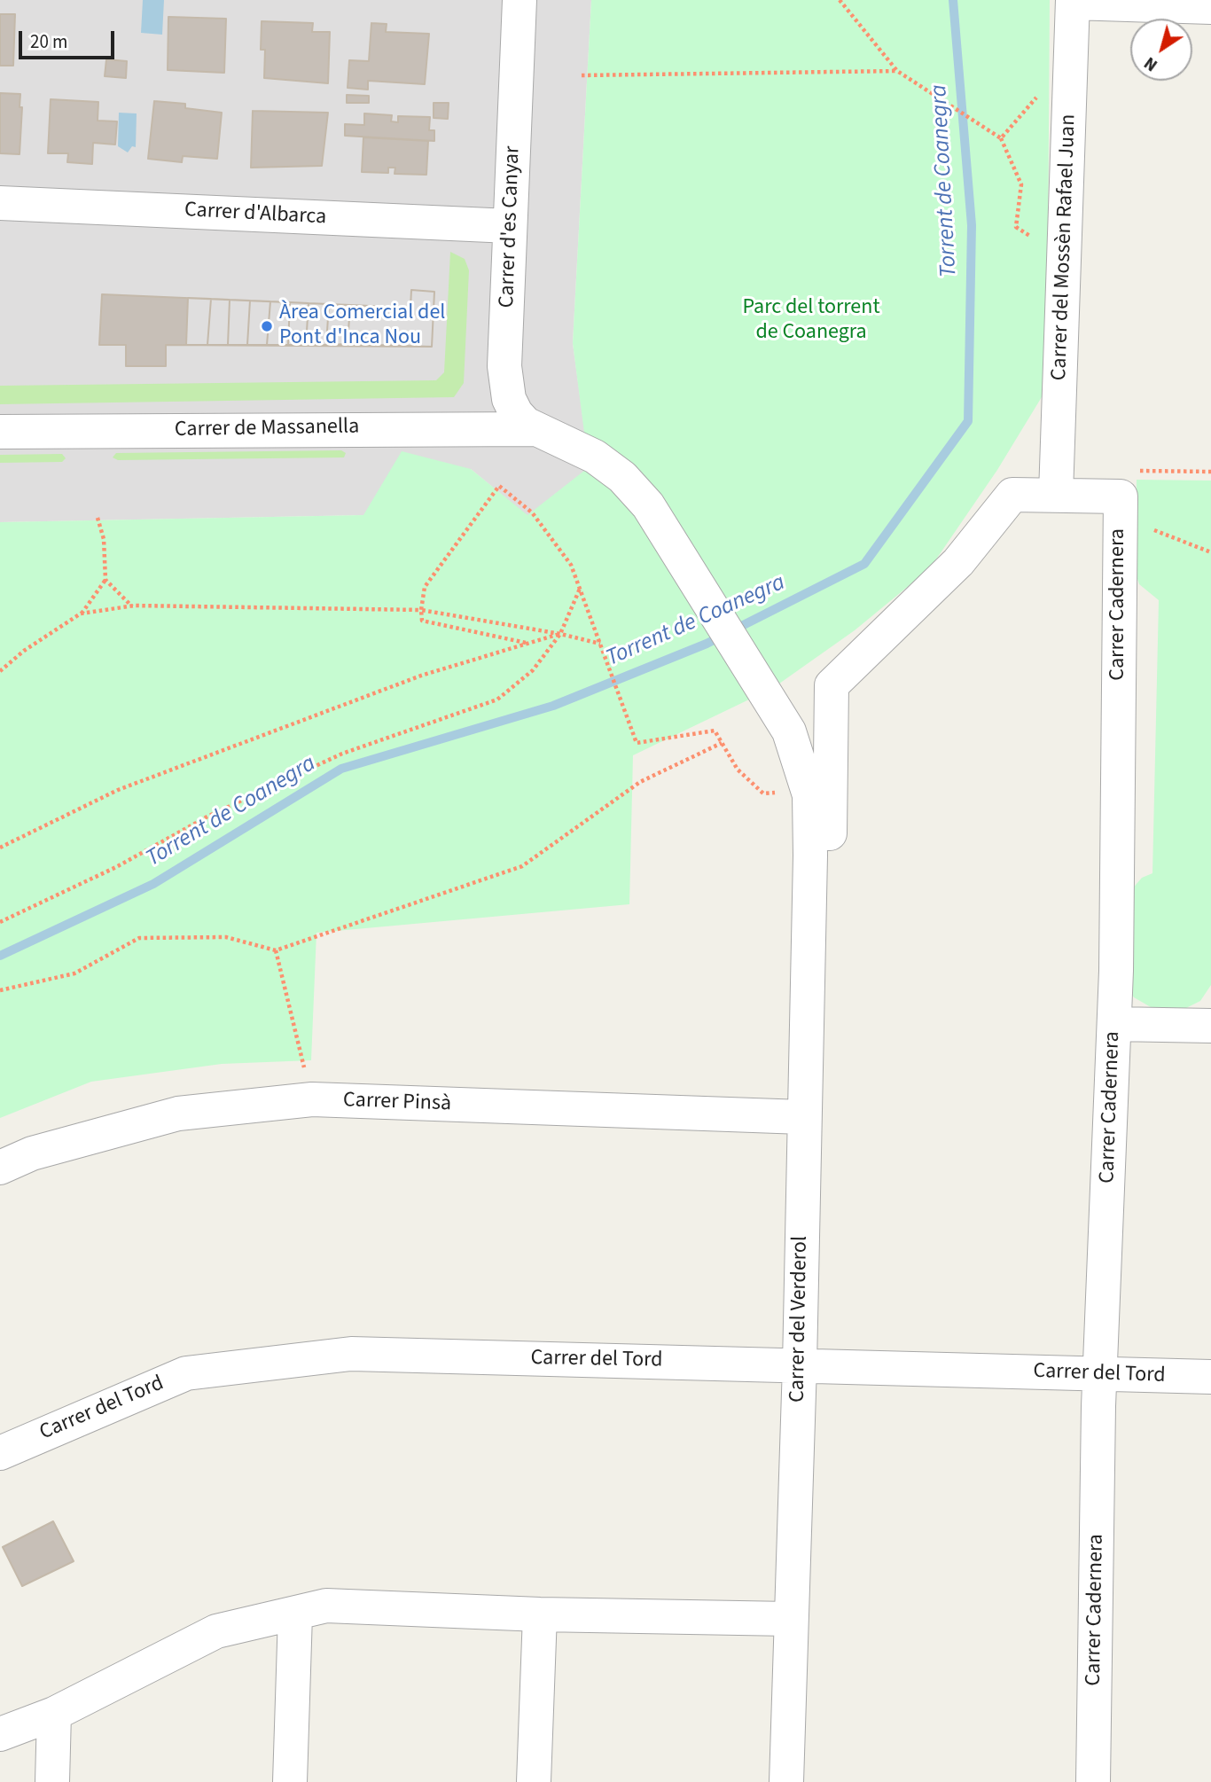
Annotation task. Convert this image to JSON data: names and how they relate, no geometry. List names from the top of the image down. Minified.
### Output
{"streets":{"street":["Carrer d'Albarca","Carrer d'es Canyar","Carrer del Mossèn Rafael Juan","Carrer de Massanella","Carrer Cadernera","Carrer Pinsà","Carrer del Verderol","Carrer del Tord"]},"crossings":[["Carrer d'Albarca","Carrer d'es Canyar"],["Carrer d'es Canyar","Carrer de Massanella"],["Carrer d'es Canyar","Carrer del Verderol"],["Carrer del Mossèn Rafael Juan","Carrer Cadernera"],["Carrer de Massanella","Carrer del Verderol"],["Carrer Cadernera","Carrer del Tord"],["Carrer Pinsà","Carrer del Verderol"],["Carrer del Verderol","Carrer del Tord"]],"water":["Torrent de Coanegra"],"parks":["Parc del torrent de Coanegra"],"places":["Àrea Comercial del Pont d'Inca Nou"],"scale_bar":"20 m","north":"bottom left"}
